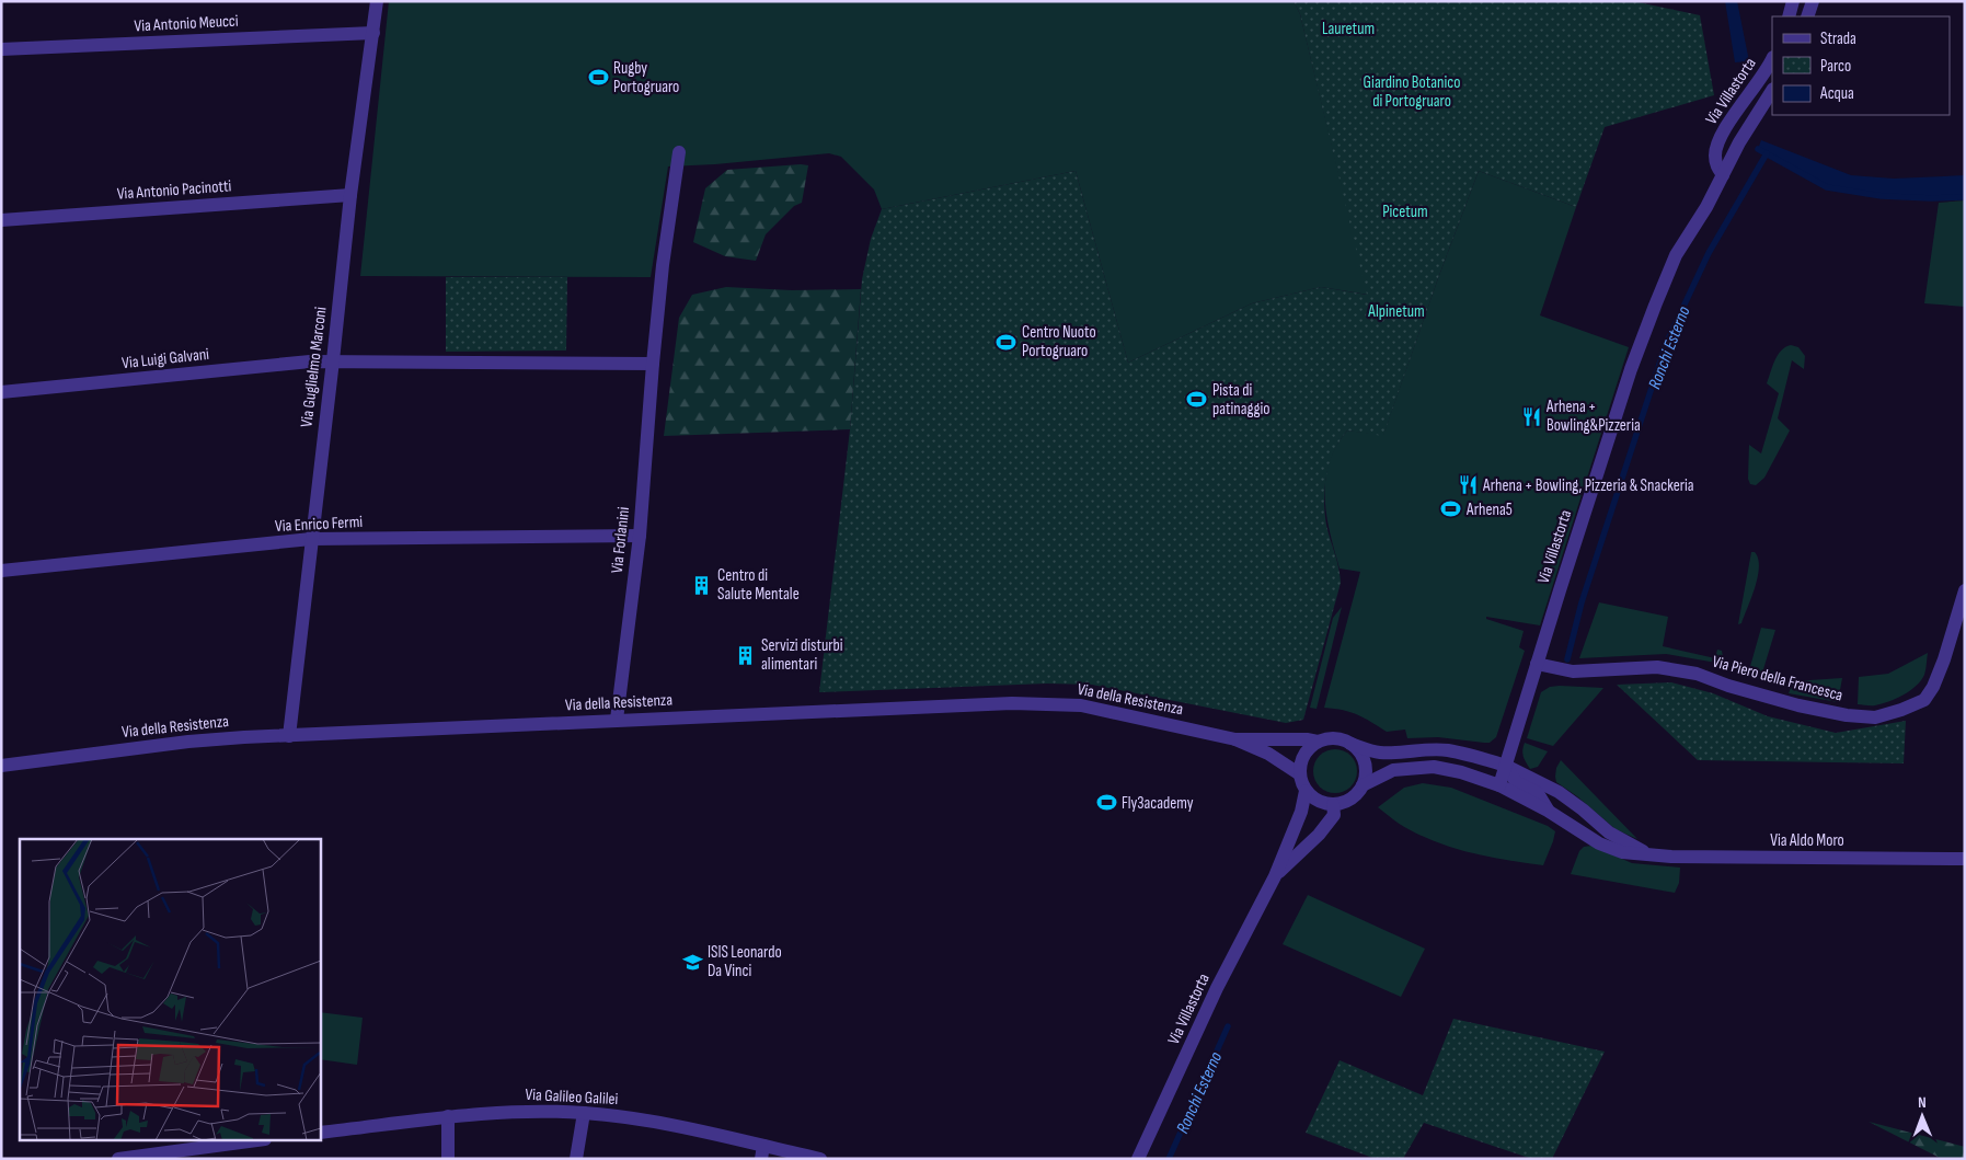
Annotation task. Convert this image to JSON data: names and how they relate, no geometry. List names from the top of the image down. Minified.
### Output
{"streets":{"street":["Via Antonio Meucci","Via Villastorta","Via Antonio Pacinotti","Via Luigi Galvani","Via Guglielmo Marconi","Via Enrico Fermi","Via Forlanini","Via Piero della Francesca","Via della Resistenza","Via Aldo Moro","Via Galileo Galilei"]},"crossings":[["Via Antonio Meucci","Via Guglielmo Marconi"],["Via Villastorta","Via Piero della Francesca"],["Via Villastorta","Via Aldo Moro"],["Via Antonio Pacinotti","Via Guglielmo Marconi"],["Via Luigi Galvani","Via Guglielmo Marconi"],["Via Guglielmo Marconi","Via Enrico Fermi"],["Via Guglielmo Marconi","Via della Resistenza"],["Via Enrico Fermi","Via Forlanini"],["Via Forlanini","Via della Resistenza"]],"water":["Ronchi Esterno"],"parks":["Lauretum","Giardino Botanico di Portogruaro","Picetum","Alpinetum"],"places":{"sports":["Rugby Portogruaro","Centro Nuoto Portogruaro","Pista di patinaggio","Arhena5","Fly3academy"],"restaurant":["Arhena + Bowling&Pizzeria","Arhena + Bowling, Pizzeria & Snackeria"],"building":["Centro di Salute Mentale","Servizi disturbi alimentari"],"school or university":["ISIS Leonardo Da Vinci"]},"legend":["Strada","Parco","Acqua"],"north":"top"}
